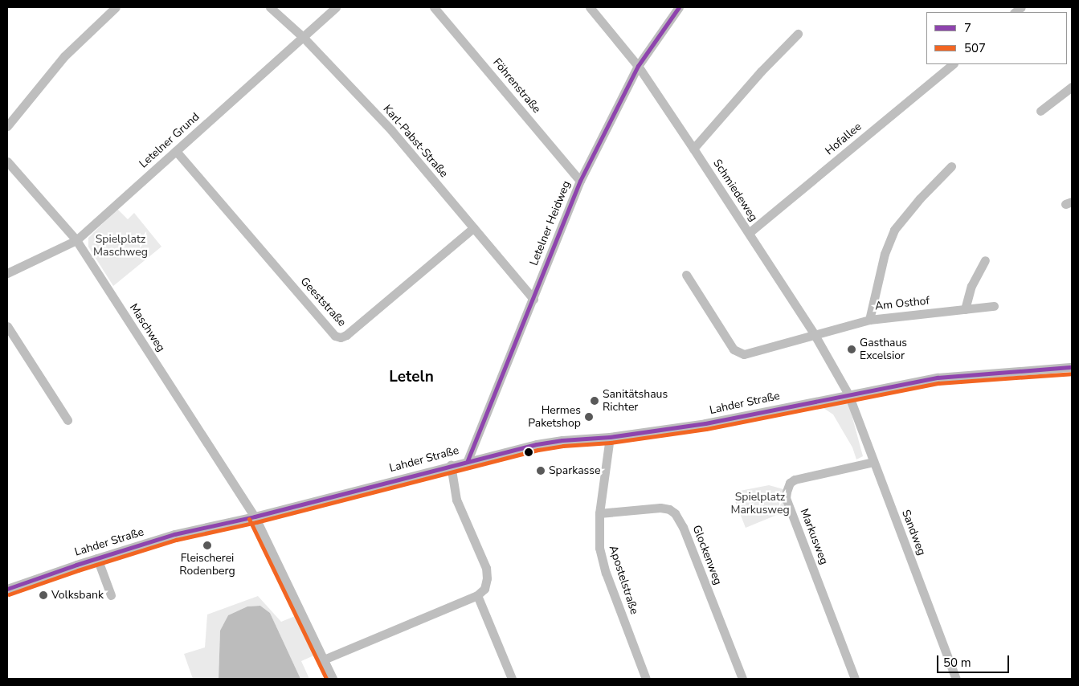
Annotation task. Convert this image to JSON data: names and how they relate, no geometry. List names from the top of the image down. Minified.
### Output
{"streets":{"street":["Föhrenstraße","Hofallee","Letelner Grund","Karl-Pabst-Straße","Schmiedeweg","Letelner Heidweg","Geeststraße","Am Osthof","Maschweg","Lahder Straße","Sandweg","Markusweg","Glockenweg","Apostelstraße"]},"crossings":[["Föhrenstraße","Letelner Heidweg"],["Hofallee","Schmiedeweg"],["Letelner Grund","Karl-Pabst-Straße"],["Letelner Grund","Geeststraße"],["Letelner Grund","Maschweg"],["Karl-Pabst-Straße","Letelner Heidweg"],["Karl-Pabst-Straße","Geeststraße"],["Schmiedeweg","Letelner Heidweg"],["Schmiedeweg","Am Osthof"],["Schmiedeweg","Lahder Straße"],["Schmiedeweg","Sandweg"],["Letelner Heidweg","Lahder Straße"],["Maschweg","Lahder Straße"],["Lahder Straße","Sandweg"],["Lahder Straße","Apostelstraße"],["Sandweg","Markusweg"],["Glockenweg","Apostelstraße"]],"districts":["Leteln"],"parks":["Spielplatz Maschweg","Spielplatz Markusweg"],"places":["Gasthaus Excelsior","Sanitätshaus Richter","Hermes Paketshop","Sparkasse","Fleischerei Rodenberg","Volksbank"],"lines":["transit line 7","transit line 507"],"legend":["7","507"],"scale_bar":"50 m"}
